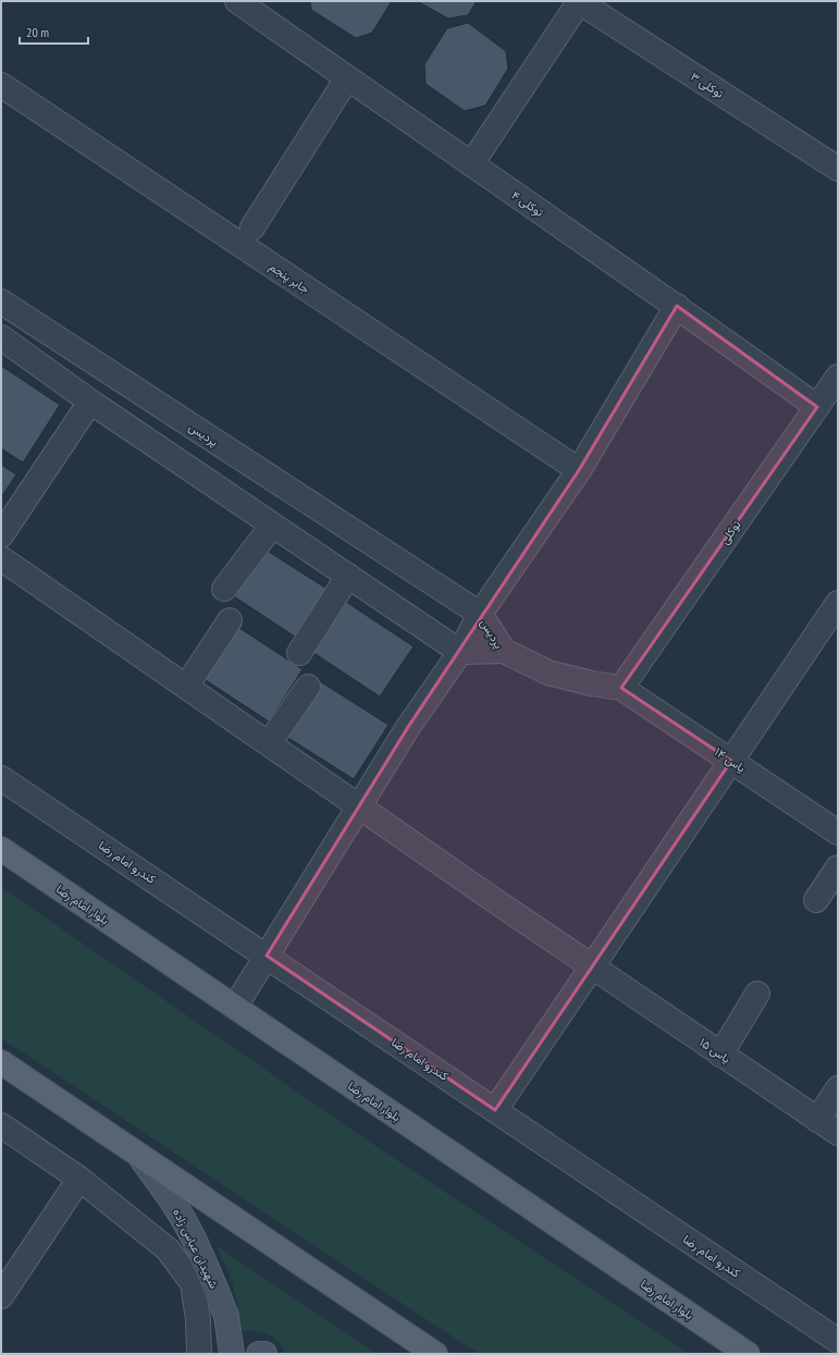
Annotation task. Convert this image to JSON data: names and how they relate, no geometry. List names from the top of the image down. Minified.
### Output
{"streets":{"main road":["بلوار امام رضا","شهیدان عباس زاده"],"street":["توکلی ۳","توکلی ۴","جابر پنجم","پردیس","توکلی","یاس ۱۴","کندرو امام رضا","یاس ۱۵"]},"crossings":[["توکلی ۴","توکلی"],["توکلی","یاس ۱۴"]],"scale_bar":"20 m"}
